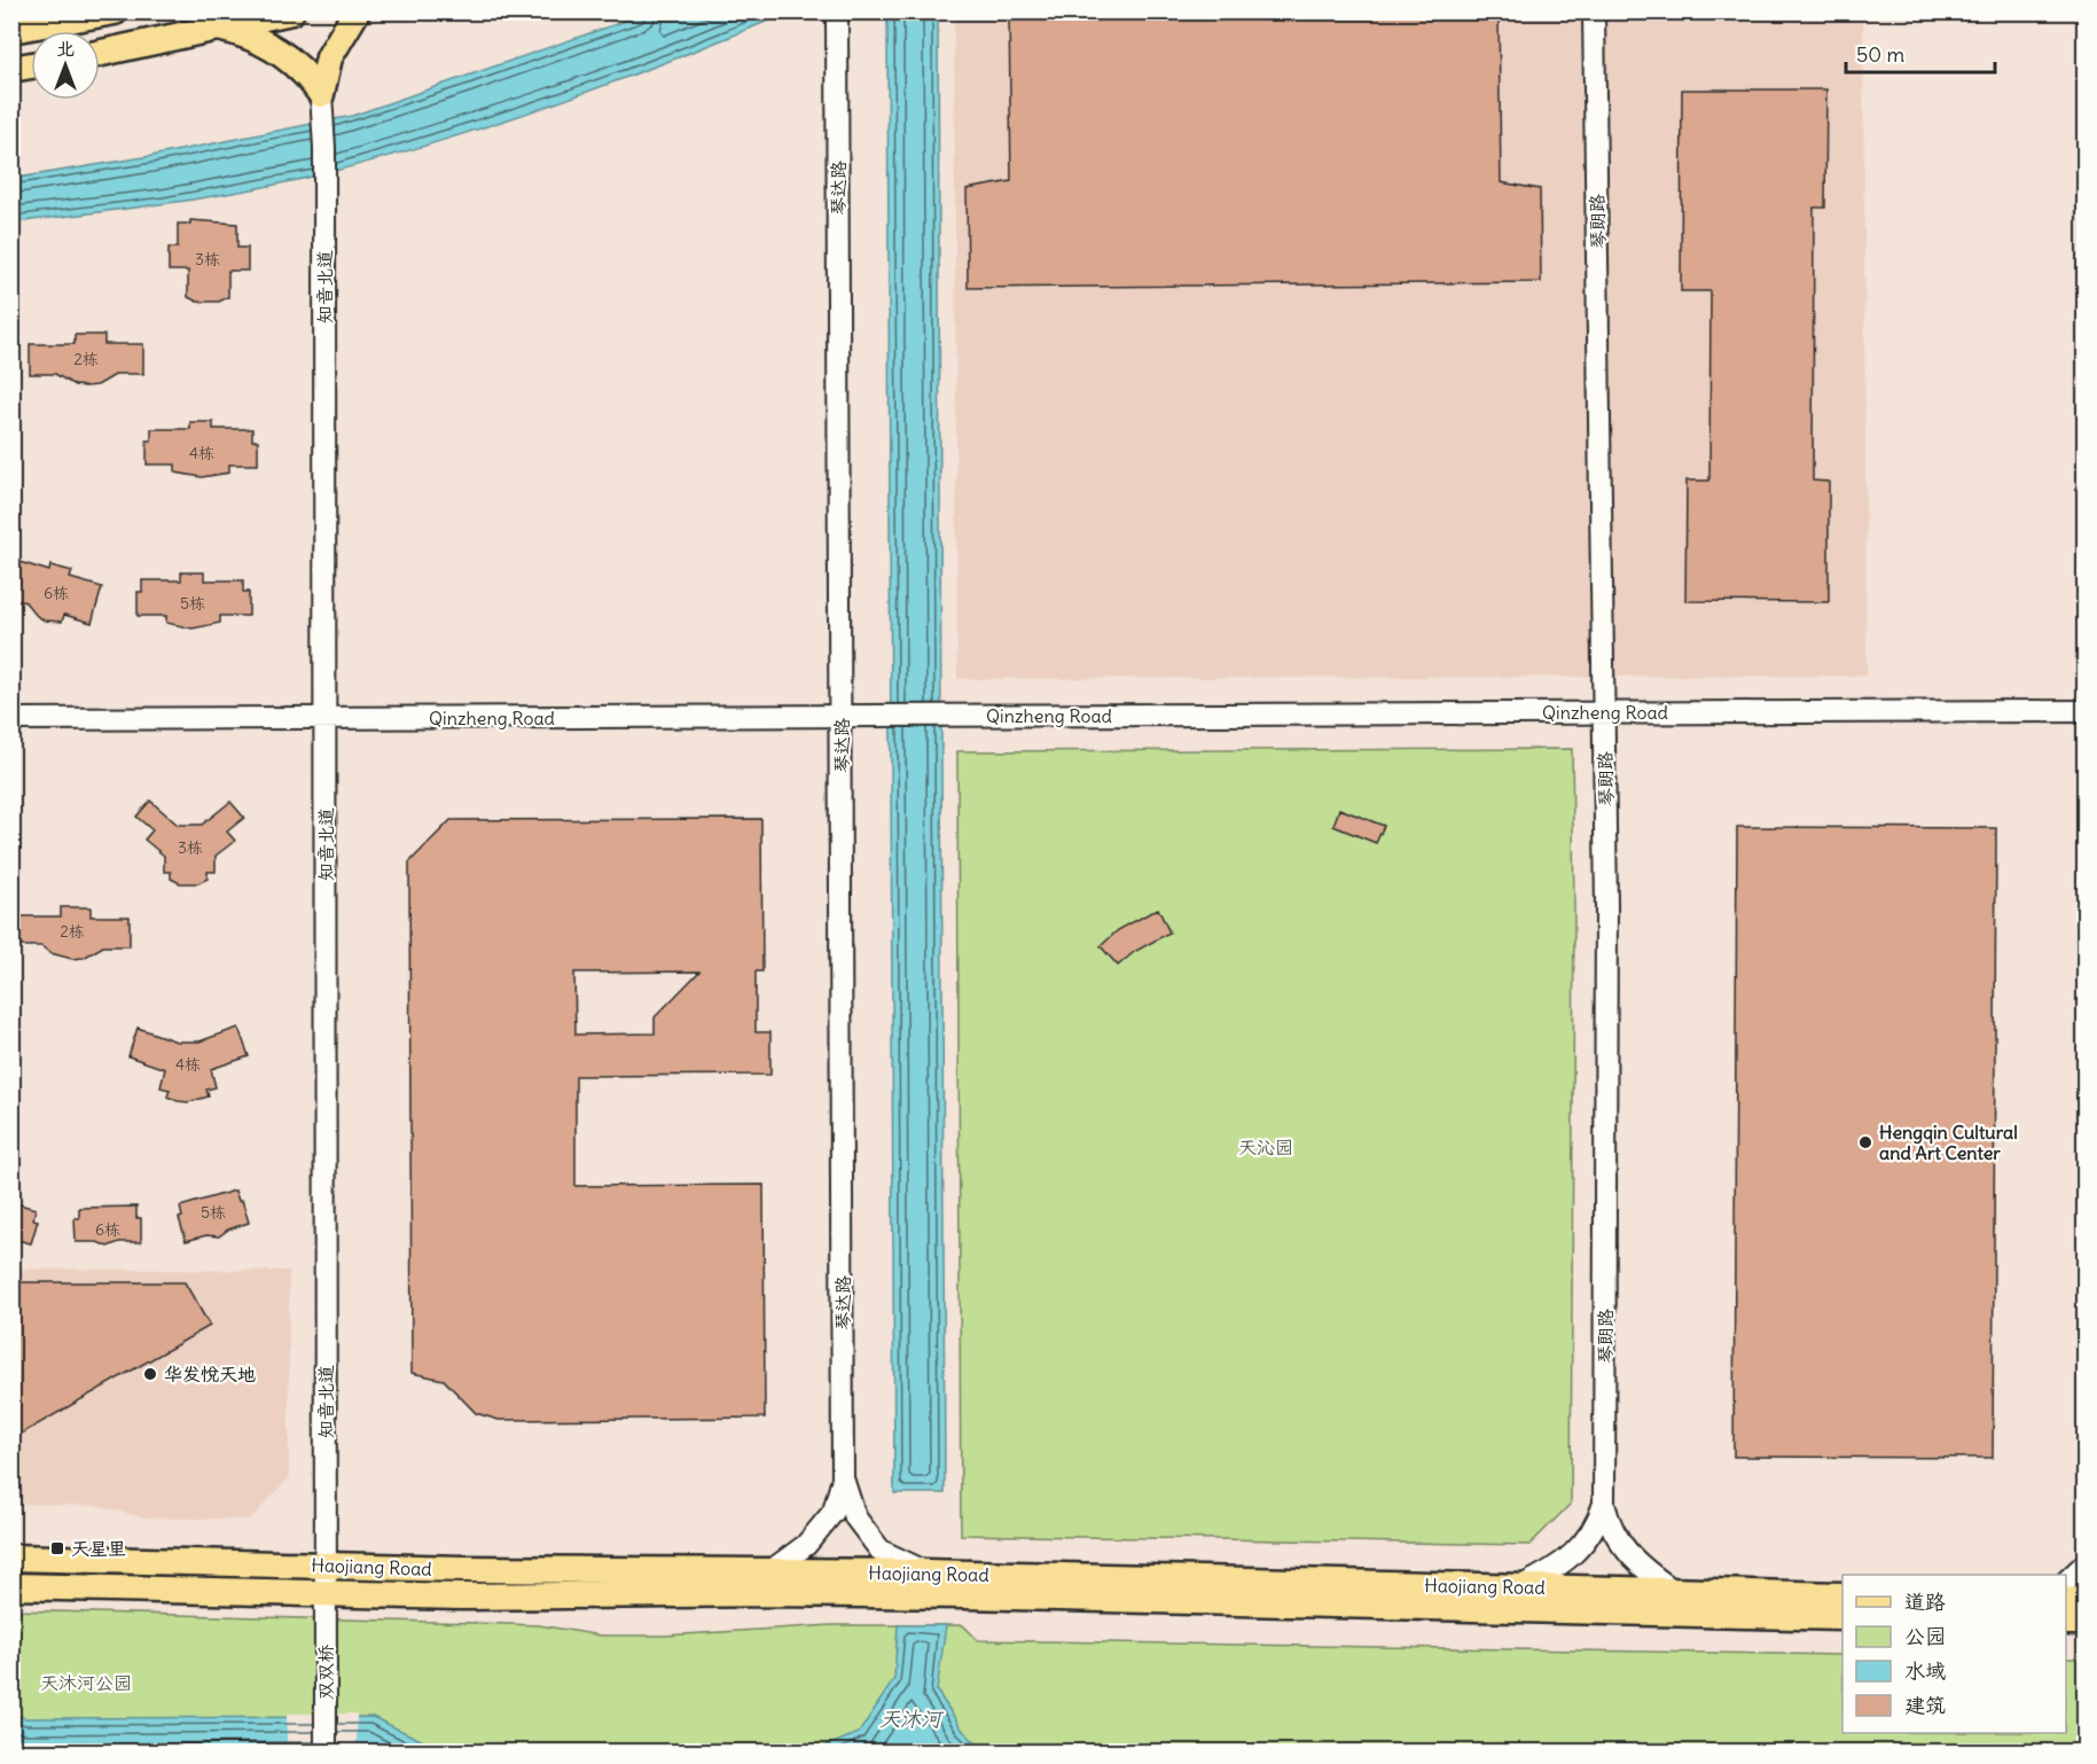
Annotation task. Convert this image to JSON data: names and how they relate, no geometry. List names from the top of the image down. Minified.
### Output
{"streets":{"main road":["Haojiang Road"],"street":["琴达路","琴朗路","知音北道","Qinzheng Road","双双桥"]},"crossings":[["琴达路","Qinzheng Road"],["琴朗路","Qinzheng Road"],["知音北道","Qinzheng Road"],["知音北道","Haojiang Road"],["知音北道","双双桥"],["Haojiang Road","双双桥"]],"water":["天沐河"],"parks":["天沁园","天沐河公园"],"places":{"other":["Hengqin Cultural and Art Center","华发悦天地"],"transit":["天星里"]},"house_numbers":["3栋","2栋","4栋","6栋","5栋","3栋","2栋","4栋","5栋","6栋"],"legend":["道路","公园","水域","建筑"],"scale_bar":"50 m","north":"top"}
